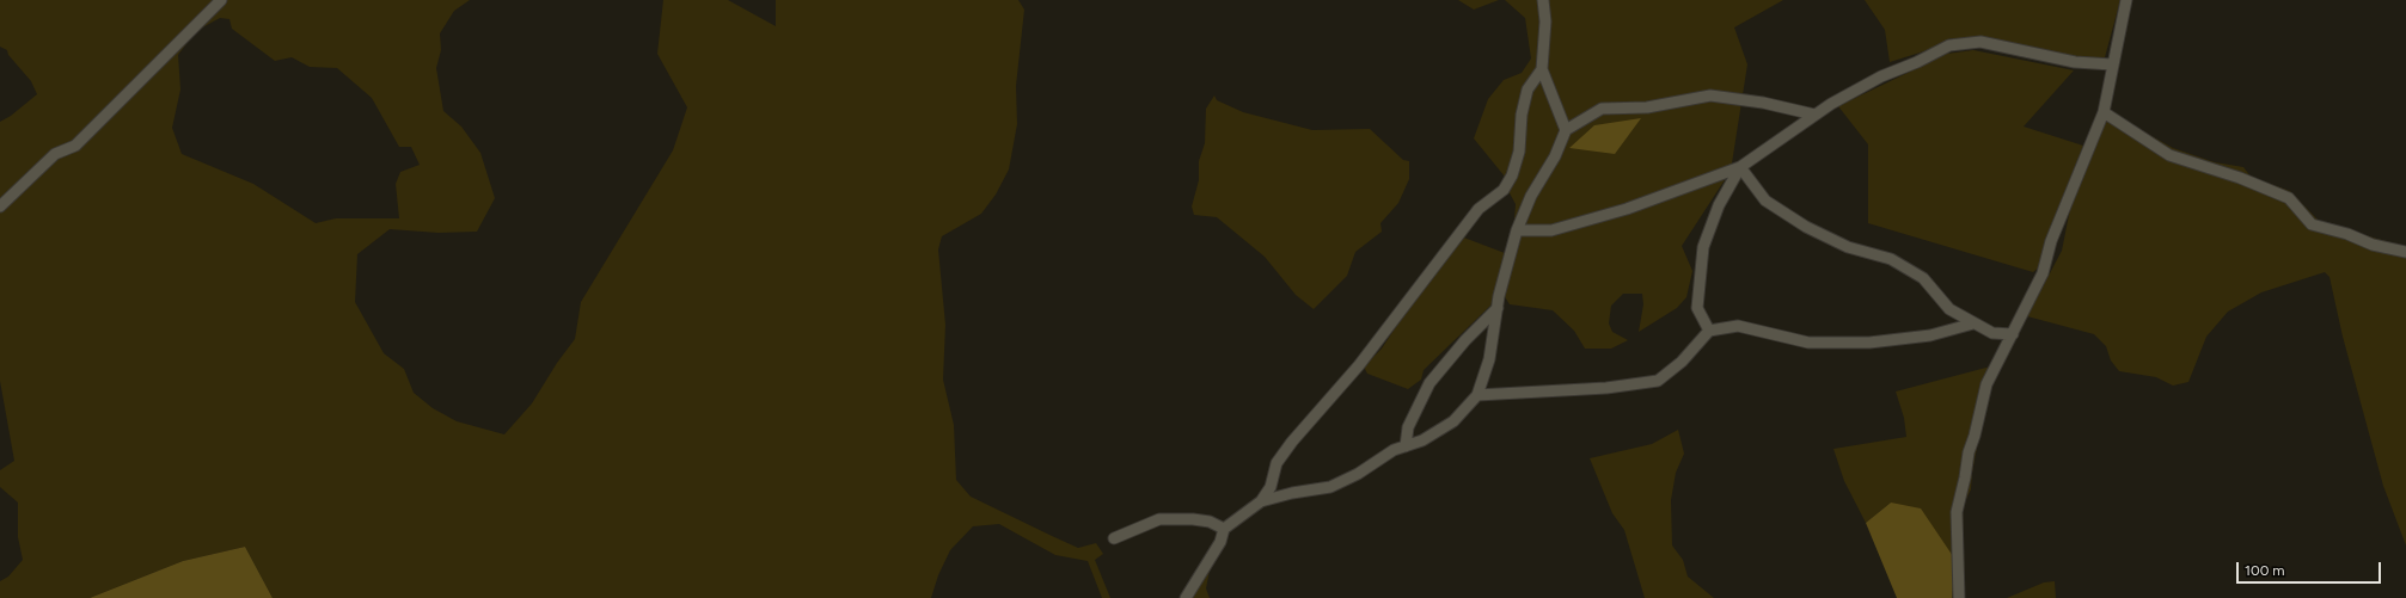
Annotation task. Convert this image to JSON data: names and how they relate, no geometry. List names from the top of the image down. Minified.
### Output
{"scale_bar":"100 m"}
